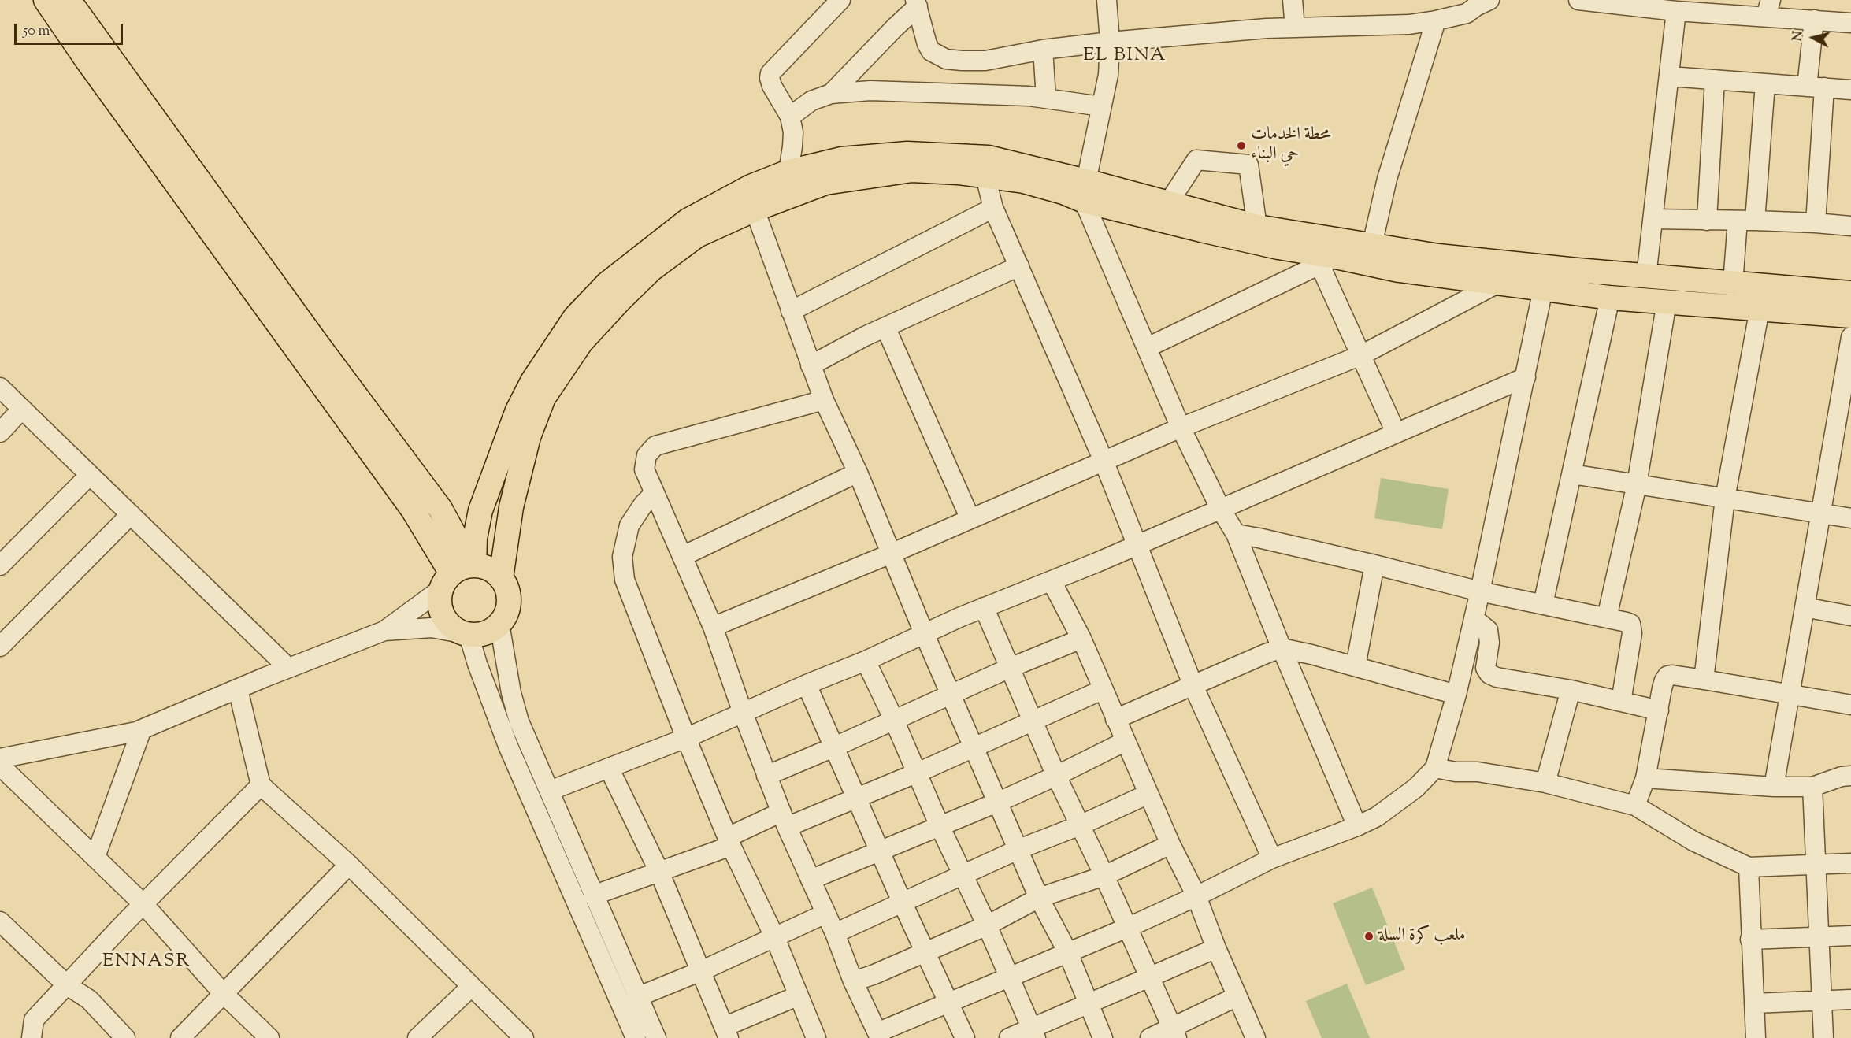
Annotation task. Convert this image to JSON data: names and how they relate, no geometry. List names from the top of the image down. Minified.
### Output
{"districts":["EL BINA","ENNASR"],"places":["محطة الخدمات حي البناء","ملعب كرة السلة"],"scale_bar":"50 m","north":"left"}
